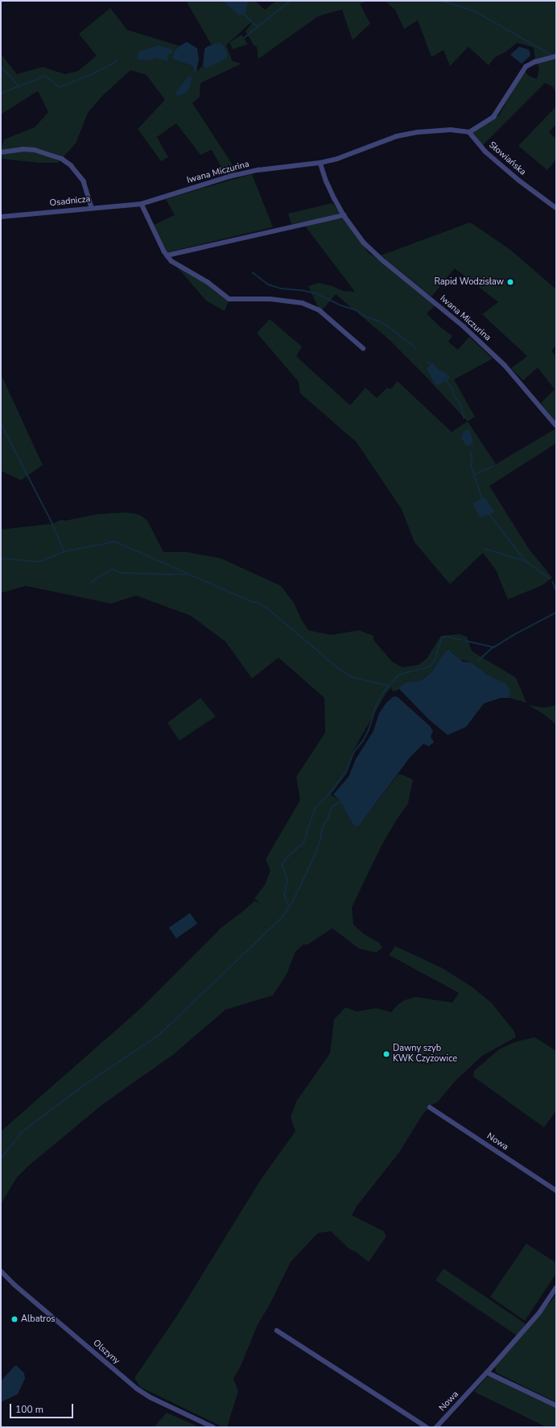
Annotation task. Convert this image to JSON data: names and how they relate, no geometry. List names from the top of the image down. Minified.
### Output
{"streets":{"street":["Słowiańska","Iwana Miczurina","Osadnicza","Nowa","Olszyny"]},"crossings":[["Słowiańska","Iwana Miczurina"],["Iwana Miczurina","Osadnicza"]],"places":["Rapid Wodzisław","Dawny szyb KWK Czyżowice","Albatros"],"scale_bar":"100 m"}
